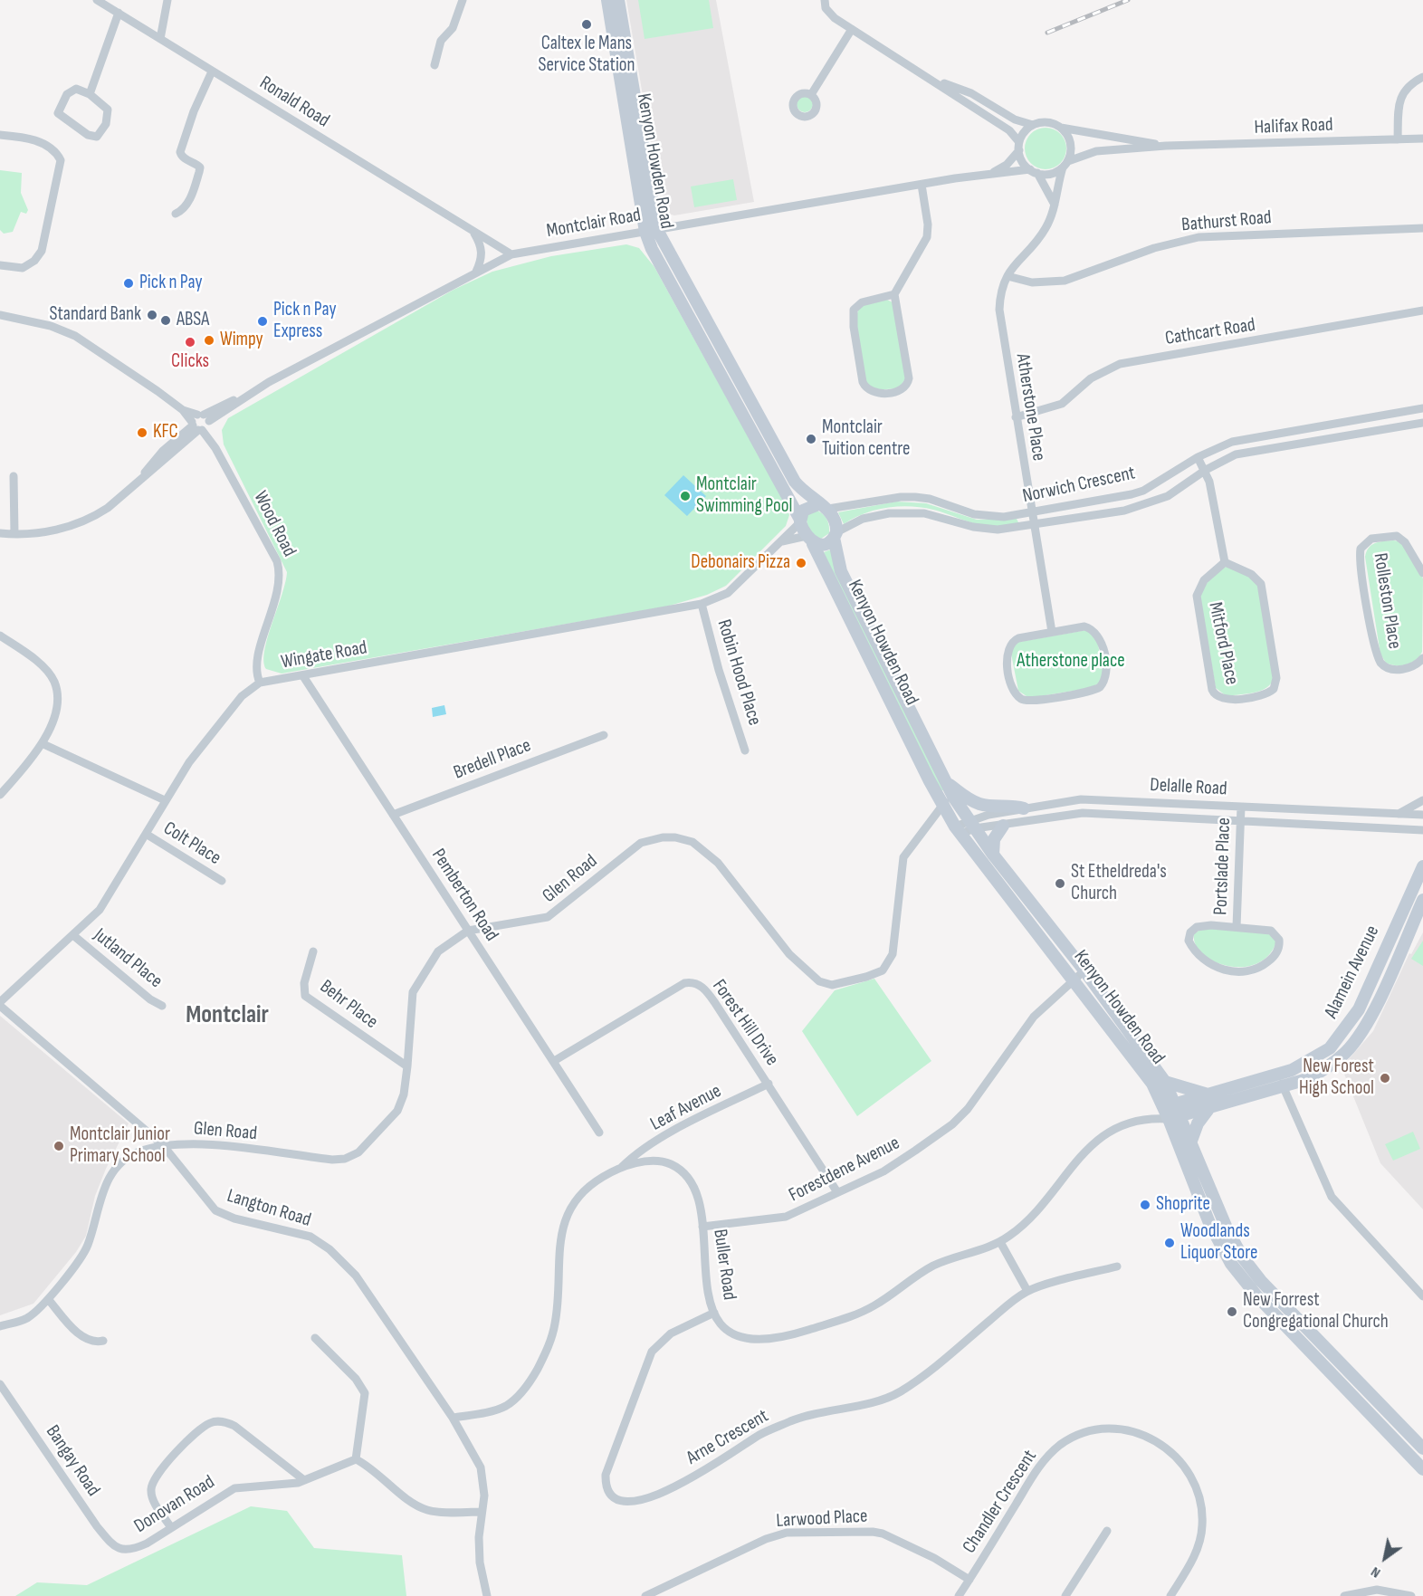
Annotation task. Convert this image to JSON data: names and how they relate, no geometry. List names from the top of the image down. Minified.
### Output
{"streets":{"street":["Ronald Road","Halifax Road","Kenyon Howden Road","Bathurst Road","Montclair Road","Cathcart Road","Atherstone Place","Norwich Crescent","Wood Road","Rolleston Place","Mitford Place","Wingate Road","Robin Hood Place","Bredell Place","Delalle Road","Colt Place","Portslade Place","Glen Road","Pemberton Road","Jutland Place","Alamein Avenue","Behr Place","Forest Hill Drive","Leaf Avenue","Forestdene Avenue","Langton Road","Buller Road","Arne Crescent","Bangay Road","Chandler Crescent","Donovan Road","Larwood Place"]},"crossings":[["Ronald Road","Montclair Road"],["Halifax Road","Montclair Road"],["Halifax Road","Atherstone Place"],["Kenyon Howden Road","Montclair Road"],["Kenyon Howden Road","Norwich Crescent"],["Kenyon Howden Road","Wingate Road"],["Kenyon Howden Road","Delalle Road"],["Kenyon Howden Road","Glen Road"],["Kenyon Howden Road","Alamein Avenue"],["Kenyon Howden Road","Forestdene Avenue"],["Kenyon Howden Road","Buller Road"],["Bathurst Road","Atherstone Place"],["Montclair Road","Atherstone Place"],["Montclair Road","Wood Road"],["Cathcart Road","Atherstone Place"],["Atherstone Place","Norwich Crescent"],["Norwich Crescent","Wingate Road"],["Wood Road","Wingate Road"],["Wingate Road","Robin Hood Place"],["Wingate Road","Colt Place"],["Wingate Road","Pemberton Road"],["Wingate Road","Jutland Place"],["Wingate Road","Langton Road"],["Bredell Place","Pemberton Road"],["Delalle Road","Portslade Place"],["Glen Road","Pemberton Road"],["Glen Road","Behr Place"],["Glen Road","Langton Road"],["Pemberton Road","Forest Hill Drive"],["Alamein Avenue","Buller Road"],["Forest Hill Drive","Leaf Avenue"],["Forest Hill Drive","Forestdene Avenue"],["Leaf Avenue","Buller Road"],["Forestdene Avenue","Buller Road"],["Langton Road","Buller Road"],["Buller Road","Arne Crescent"],["Bangay Road","Donovan Road"],["Chandler Crescent","Larwood Place"]],"districts":["Montclair"],"parks":["Atherstone place"],"places":["Caltex le Mans Service Station","Pick n Pay","Standard Bank","ABSA","Pick n Pay Express","Wimpy","Clicks","KFC","Montclair Tuition centre","Montclair Swimming Pool","Debonairs Pizza","St Etheldreda's Church","New Forest High School","Montclair Junior Primary School","Shoprite","Woodlands Liquor Store","New Forrest Congregational Church"],"north":"bottom left"}
